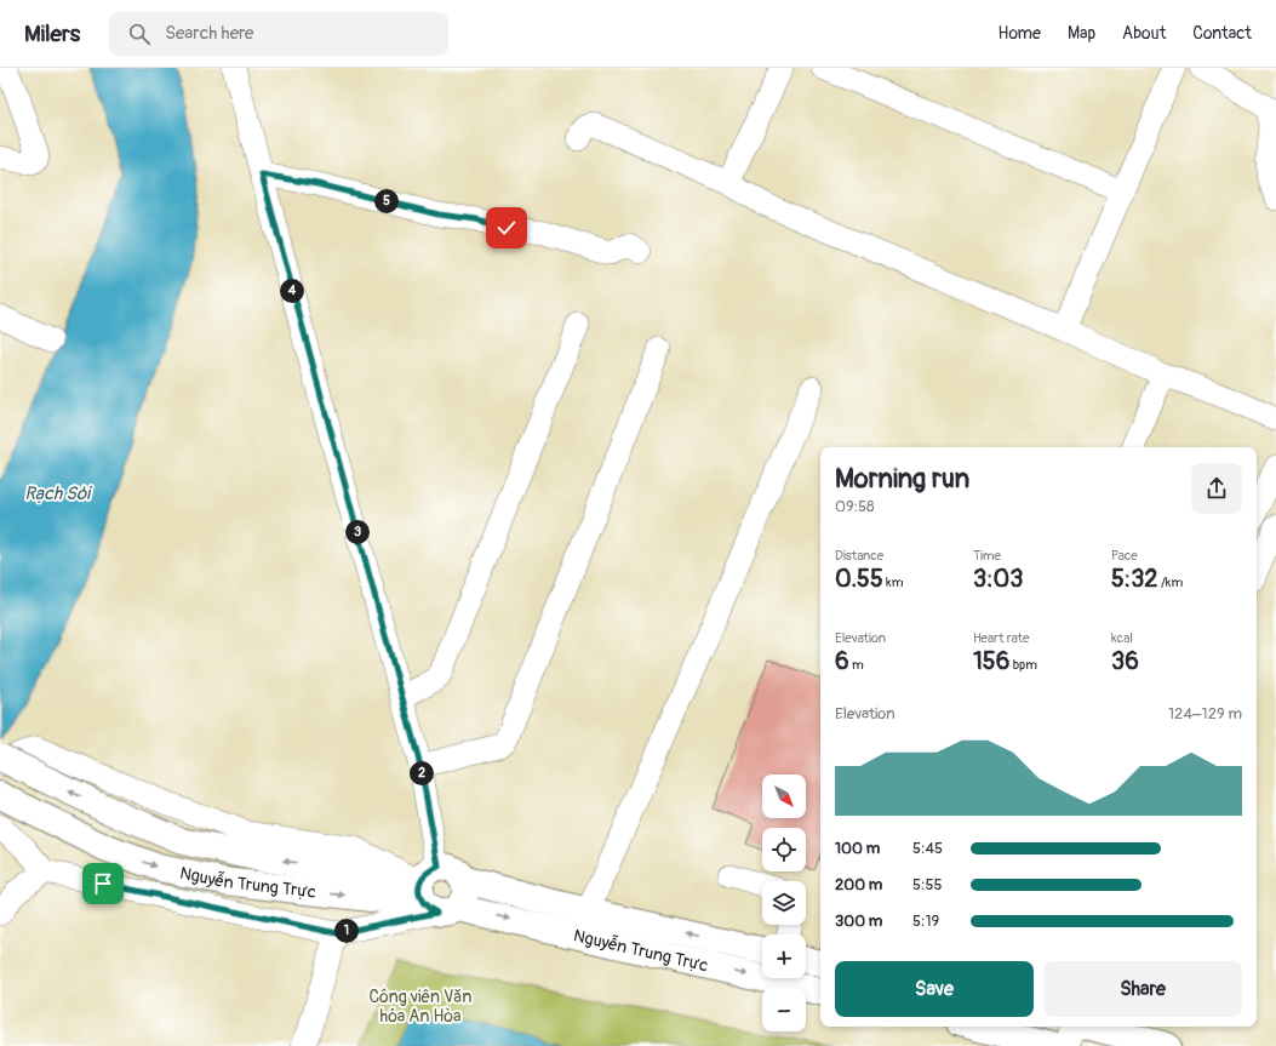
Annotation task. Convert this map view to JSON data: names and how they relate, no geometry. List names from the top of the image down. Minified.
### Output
{"streets":{"main road":["Nguyễn Trung Trực"]},"water":["Rạch Sỏi"],"parks":["Công viên Văn hóa An Hòa"],"north":"bottom right","page":{"header":"Milers","search":"Search here","nav":["Home","Map","About","Contact"],"pins":["5","4","3","2","1"],"heading":["Morning run","09:58"],"stats":[["Distance","0.55 km"],["Time","3:03"],["Pace","5:32 /km"],["Elevation","6 m"],["Heart rate","156 bpm"],["kcal","36"]],"chart":["Elevation","124–129 m"],"map_buttons":["+","−"],"list":[{"name":"100 m","note":"5:45"},{"name":"200 m","note":"5:55"},{"name":"300 m","note":"5:19"}],"buttons":["Save","Share"]}}
